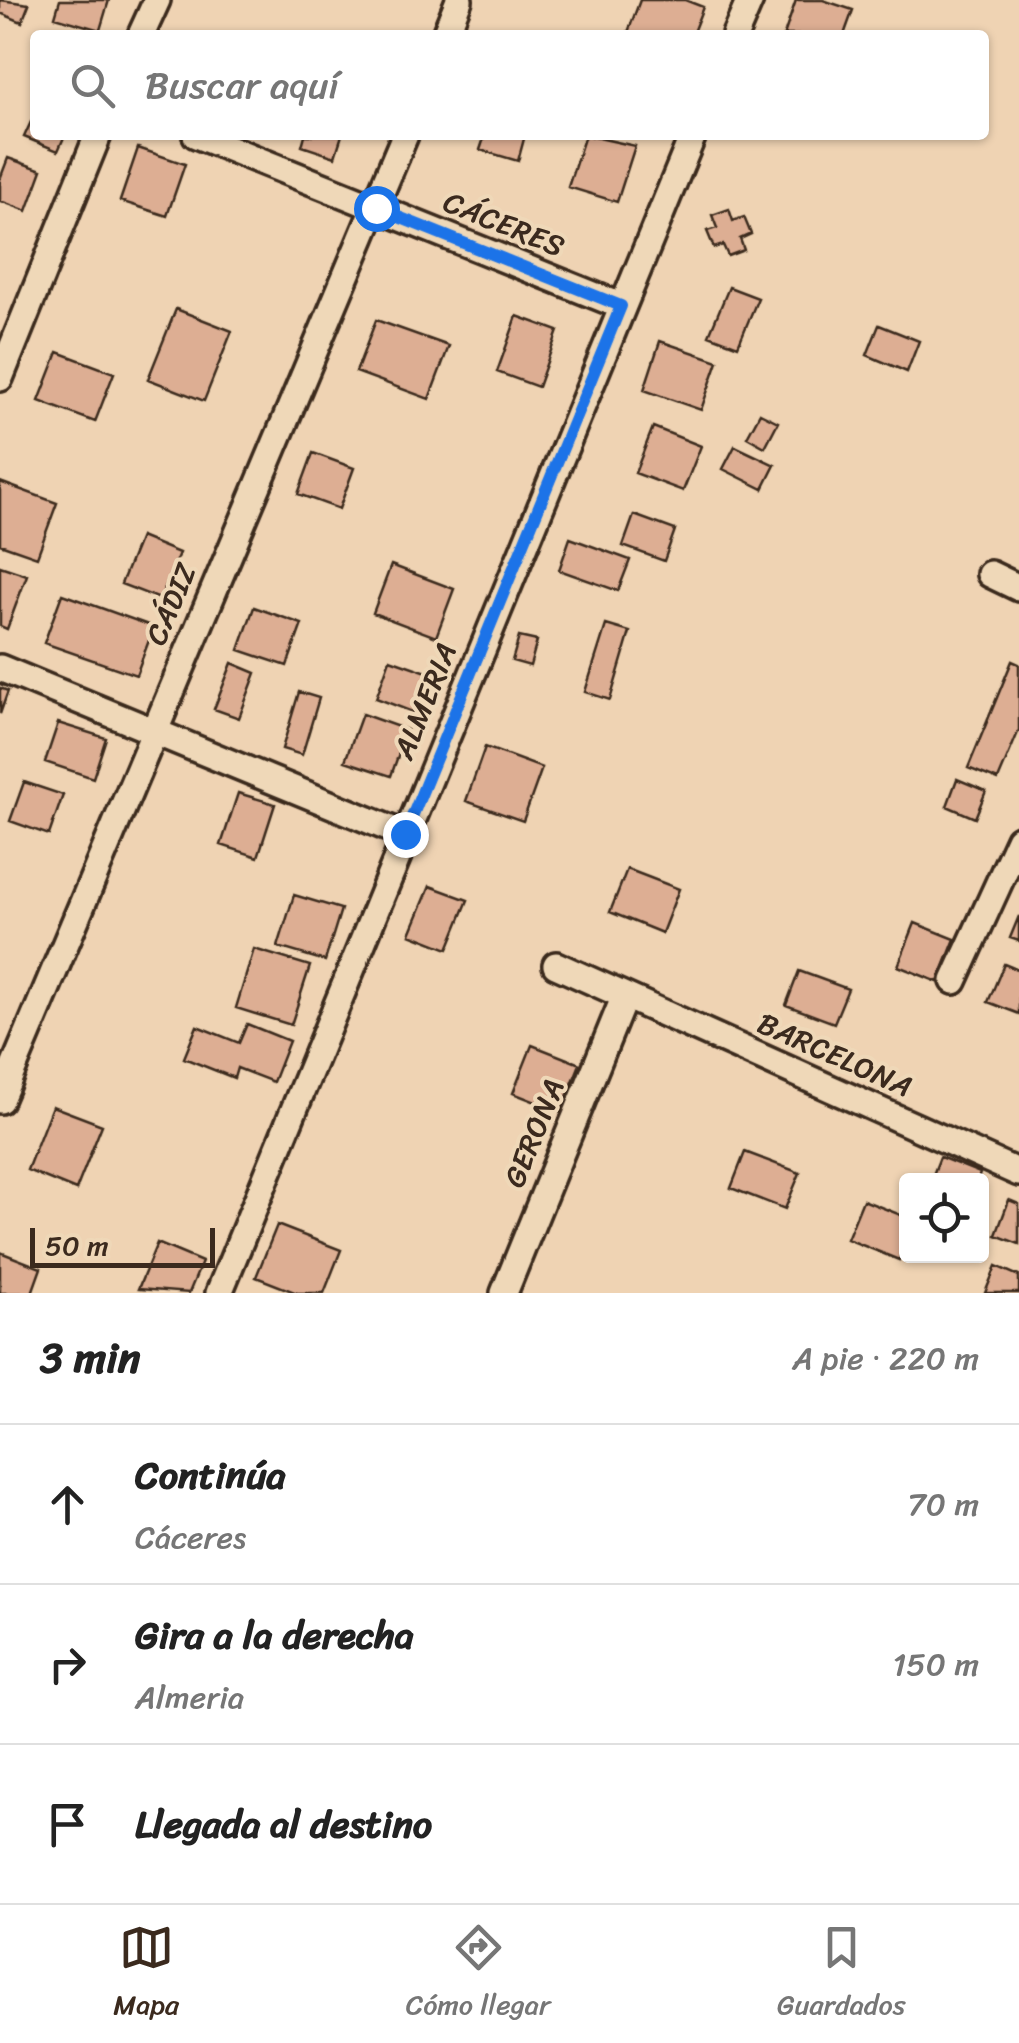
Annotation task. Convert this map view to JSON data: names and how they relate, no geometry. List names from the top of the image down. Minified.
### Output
{"streets":{"street":["CÁCERES","CÁDIZ","ALMERIA","BARCELONA","GERONA"]},"crossings":[["CÁCERES","CÁDIZ"],["CÁCERES","ALMERIA"],["BARCELONA","GERONA"]],"scale_bar":"50 m","page":{"search":"Buscar aquí","scale":"50 m","heading":["3 min","A pie · 220 m"],"list":[["Continúa","Cáceres","70 m"],["Gira a la derecha","Almeria","150 m"],"Llegada al destino"],"nav":["Mapa","Cómo llegar","Guardados"]}}
